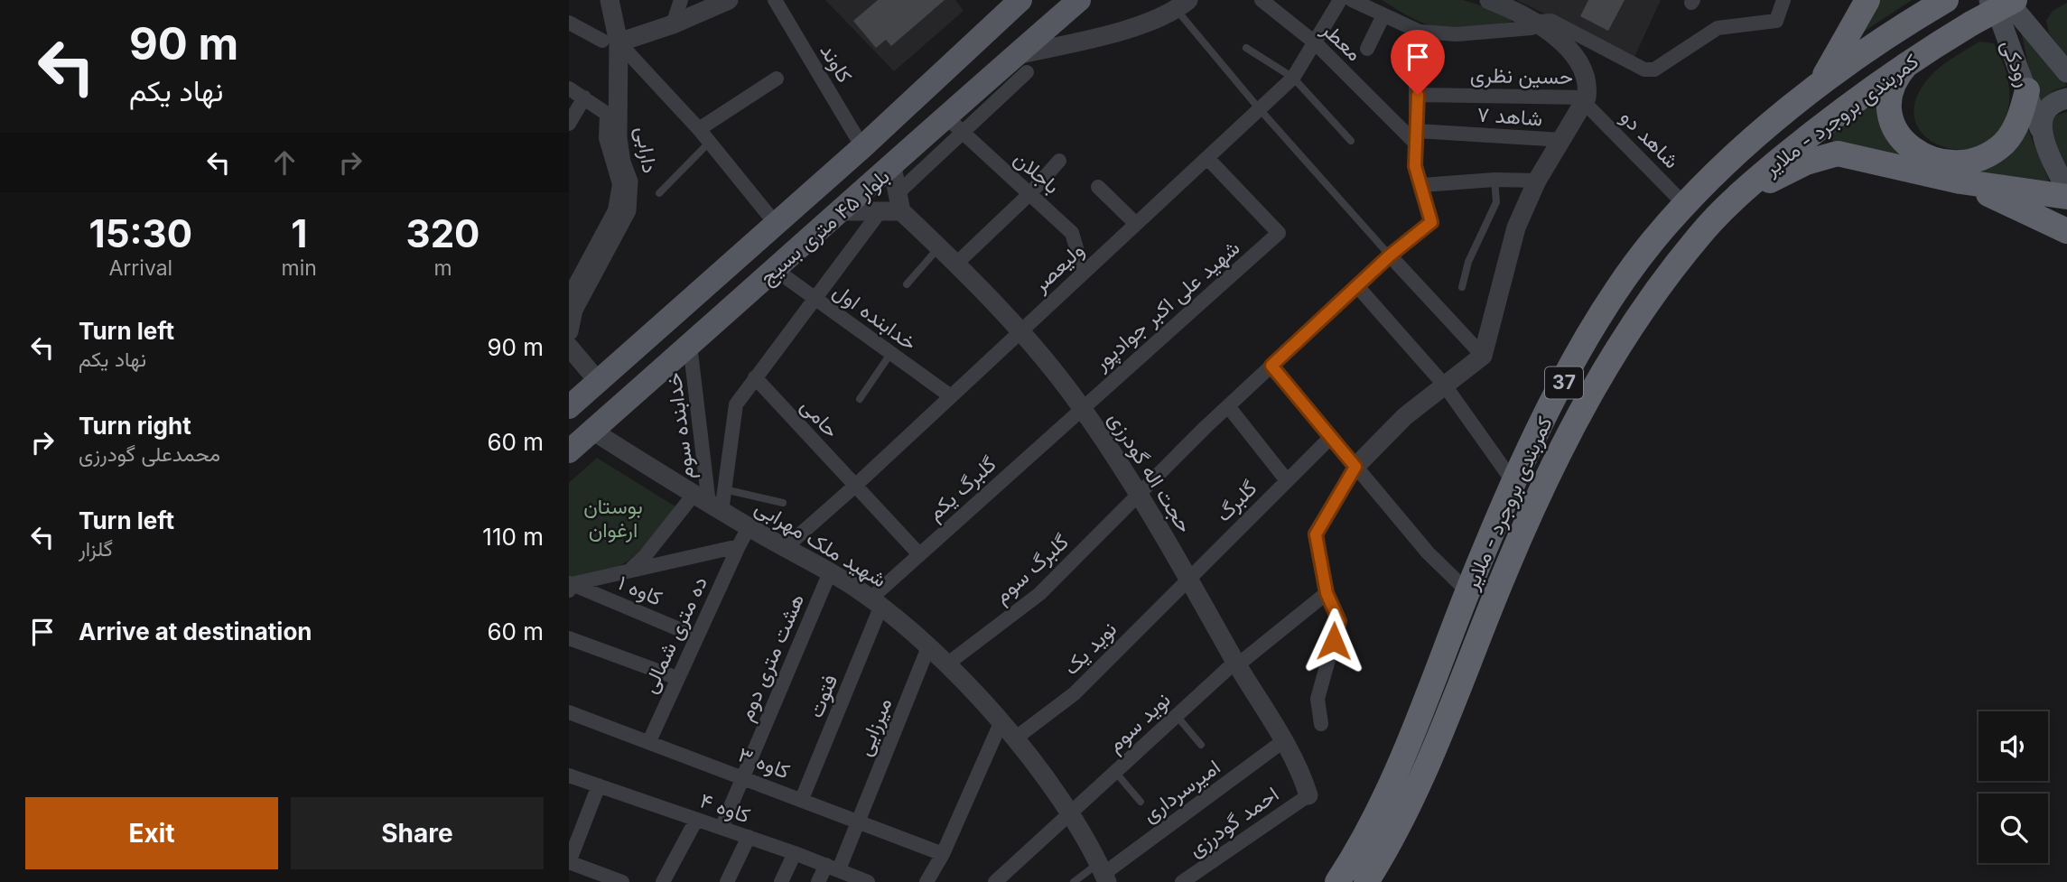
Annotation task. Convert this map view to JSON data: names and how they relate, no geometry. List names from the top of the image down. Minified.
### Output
{"streets":{"highway":["کمربندی بروجرد - ملایر","37"],"main road":["رودکی","بلوار ۴۵ متری بسیج"],"street":["معطر","کاوند","حسین نظری","شاهد ۷","شاهد دو","دارابی","باجلان","ولیعصر","شهید علی اکبر جوادپور","خدابنده اول","حامی","خدابنده سوم","حجت اله گودرزی","گلبرگ یکم","گلبرگ","شهید ملک مهرابی","گلبرگ سوم","کاوه ۱","ده متری شمالی","نوید یک","هشت متری دوم","فتوت","نوید سوم","میرزایی","کاوه ۳","امیرسرداری","کاوه ۴","احمد گودرزی"]},"crossings":[["معطر","شاهد ۷"],["معطر","ولیعصر"],["کاوند","بلوار ۴۵ متری بسیج"],["رودکی","کمربندی بروجرد - ملایر"],["حسین نظری","شاهد دو"],["کمربندی بروجرد - ملایر","شاهد دو"],["باجلان","بلوار ۴۵ متری بسیج"],["باجلان","ولیعصر"],["بلوار ۴۵ متری بسیج","خدابنده اول"],["بلوار ۴۵ متری بسیج","خدابنده سوم"],["بلوار ۴۵ متری بسیج","شهید ملک مهرابی"],["ولیعصر","شهید علی اکبر جوادپور"],["ولیعصر","خدابنده اول"],["ولیعصر","حامی"],["ولیعصر","حجت اله گودرزی"],["ولیعصر","شهید ملک مهرابی"],["شهید علی اکبر جوادپور","حجت اله گودرزی"],["شهید علی اکبر جوادپور","گلبرگ یکم"],["حامی","گلبرگ یکم"],["خدابنده سوم","شهید ملک مهرابی"],["حجت اله گودرزی","گلبرگ یکم"],["حجت اله گودرزی","گلبرگ"],["حجت اله گودرزی","گلبرگ سوم"],["حجت اله گودرزی","نوید یک"],["حجت اله گودرزی","نوید سوم"],["حجت اله گودرزی","امیرسرداری"],["حجت اله گودرزی","احمد گودرزی"],["گلبرگ یکم","شهید ملک مهرابی"],["گلبرگ یکم","فتوت"],["گلبرگ","نوید یک"],["شهید ملک مهرابی","گلبرگ سوم"],["شهید ملک مهرابی","ده متری شمالی"],["شهید ملک مهرابی","نوید یک"],["شهید ملک مهرابی","هشت متری دوم"],["شهید ملک مهرابی","فتوت"],["شهید ملک مهرابی","نوید سوم"],["شهید ملک مهرابی","میرزایی"],["شهید ملک مهرابی","امیرسرداری"],["کاوه ۱","ده متری شمالی"],["ده متری شمالی","کاوه ۳"],["هشت متری دوم","کاوه ۳"],["هشت متری دوم","کاوه ۴"],["فتوت","کاوه ۳"],["میرزایی","کاوه ۳"],["میرزایی","کاوه ۴"]],"parks":["بوستان ارغوان"],"page":{"turn":["90 m","نهاد یکم"],"eta":["15:30","Arrival","1","min","320","m"],"list":[{"name":"Turn left","note":"نهاد یکم","value":"90 m"},{"name":"Turn right","note":"محمدعلی گودرزی","value":"60 m"},{"name":"Turn left","note":"گلزار","value":"110 m"},{"name":"Arrive at destination","value":"60 m"}],"buttons":["Exit","Share"]}}
